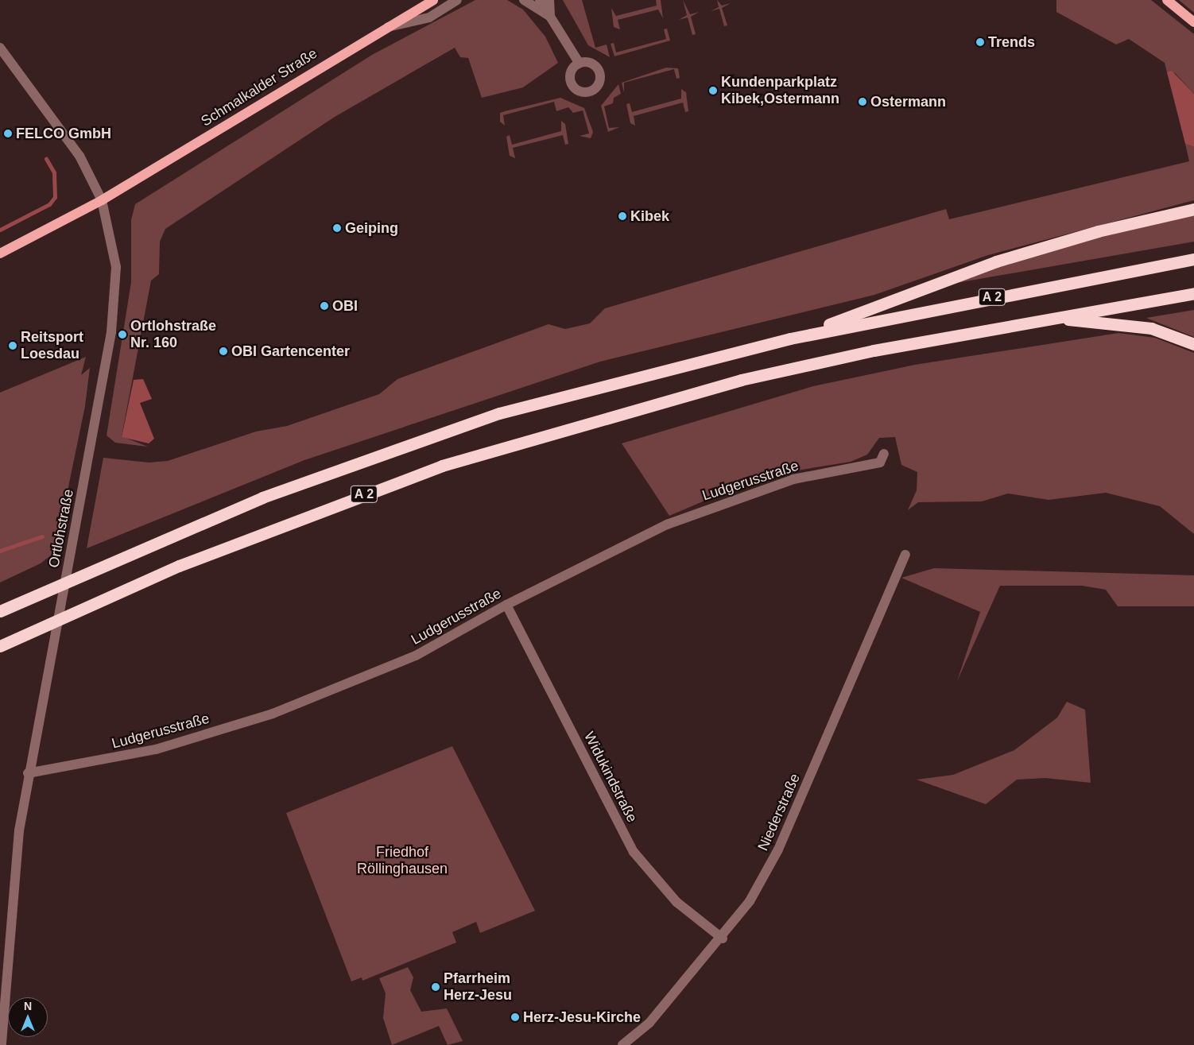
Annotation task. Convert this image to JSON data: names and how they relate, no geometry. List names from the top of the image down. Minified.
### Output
{"streets":{"highway":["A 2"],"main road":["Schmalkalder Straße"],"street":["Ludgerusstraße","Ortlohstraße","Widukindstraße","Niederstraße"]},"crossings":[["Schmalkalder Straße","Ortlohstraße"],["Ludgerusstraße","Ortlohstraße"],["Ludgerusstraße","Widukindstraße"],["Widukindstraße","Niederstraße"]],"parks":["Friedhof Röllinghausen"],"places":["Trends","Kundenparkplatz Kibek,Ostermann","Ostermann","FELCO GmbH","Kibek","Geiping","OBI","Ortlohstraße Nr. 160","Reitsport Loesdau","OBI Gartencenter","Pfarrheim Herz-Jesu","Herz-Jesu-Kirche"],"north":"top"}
